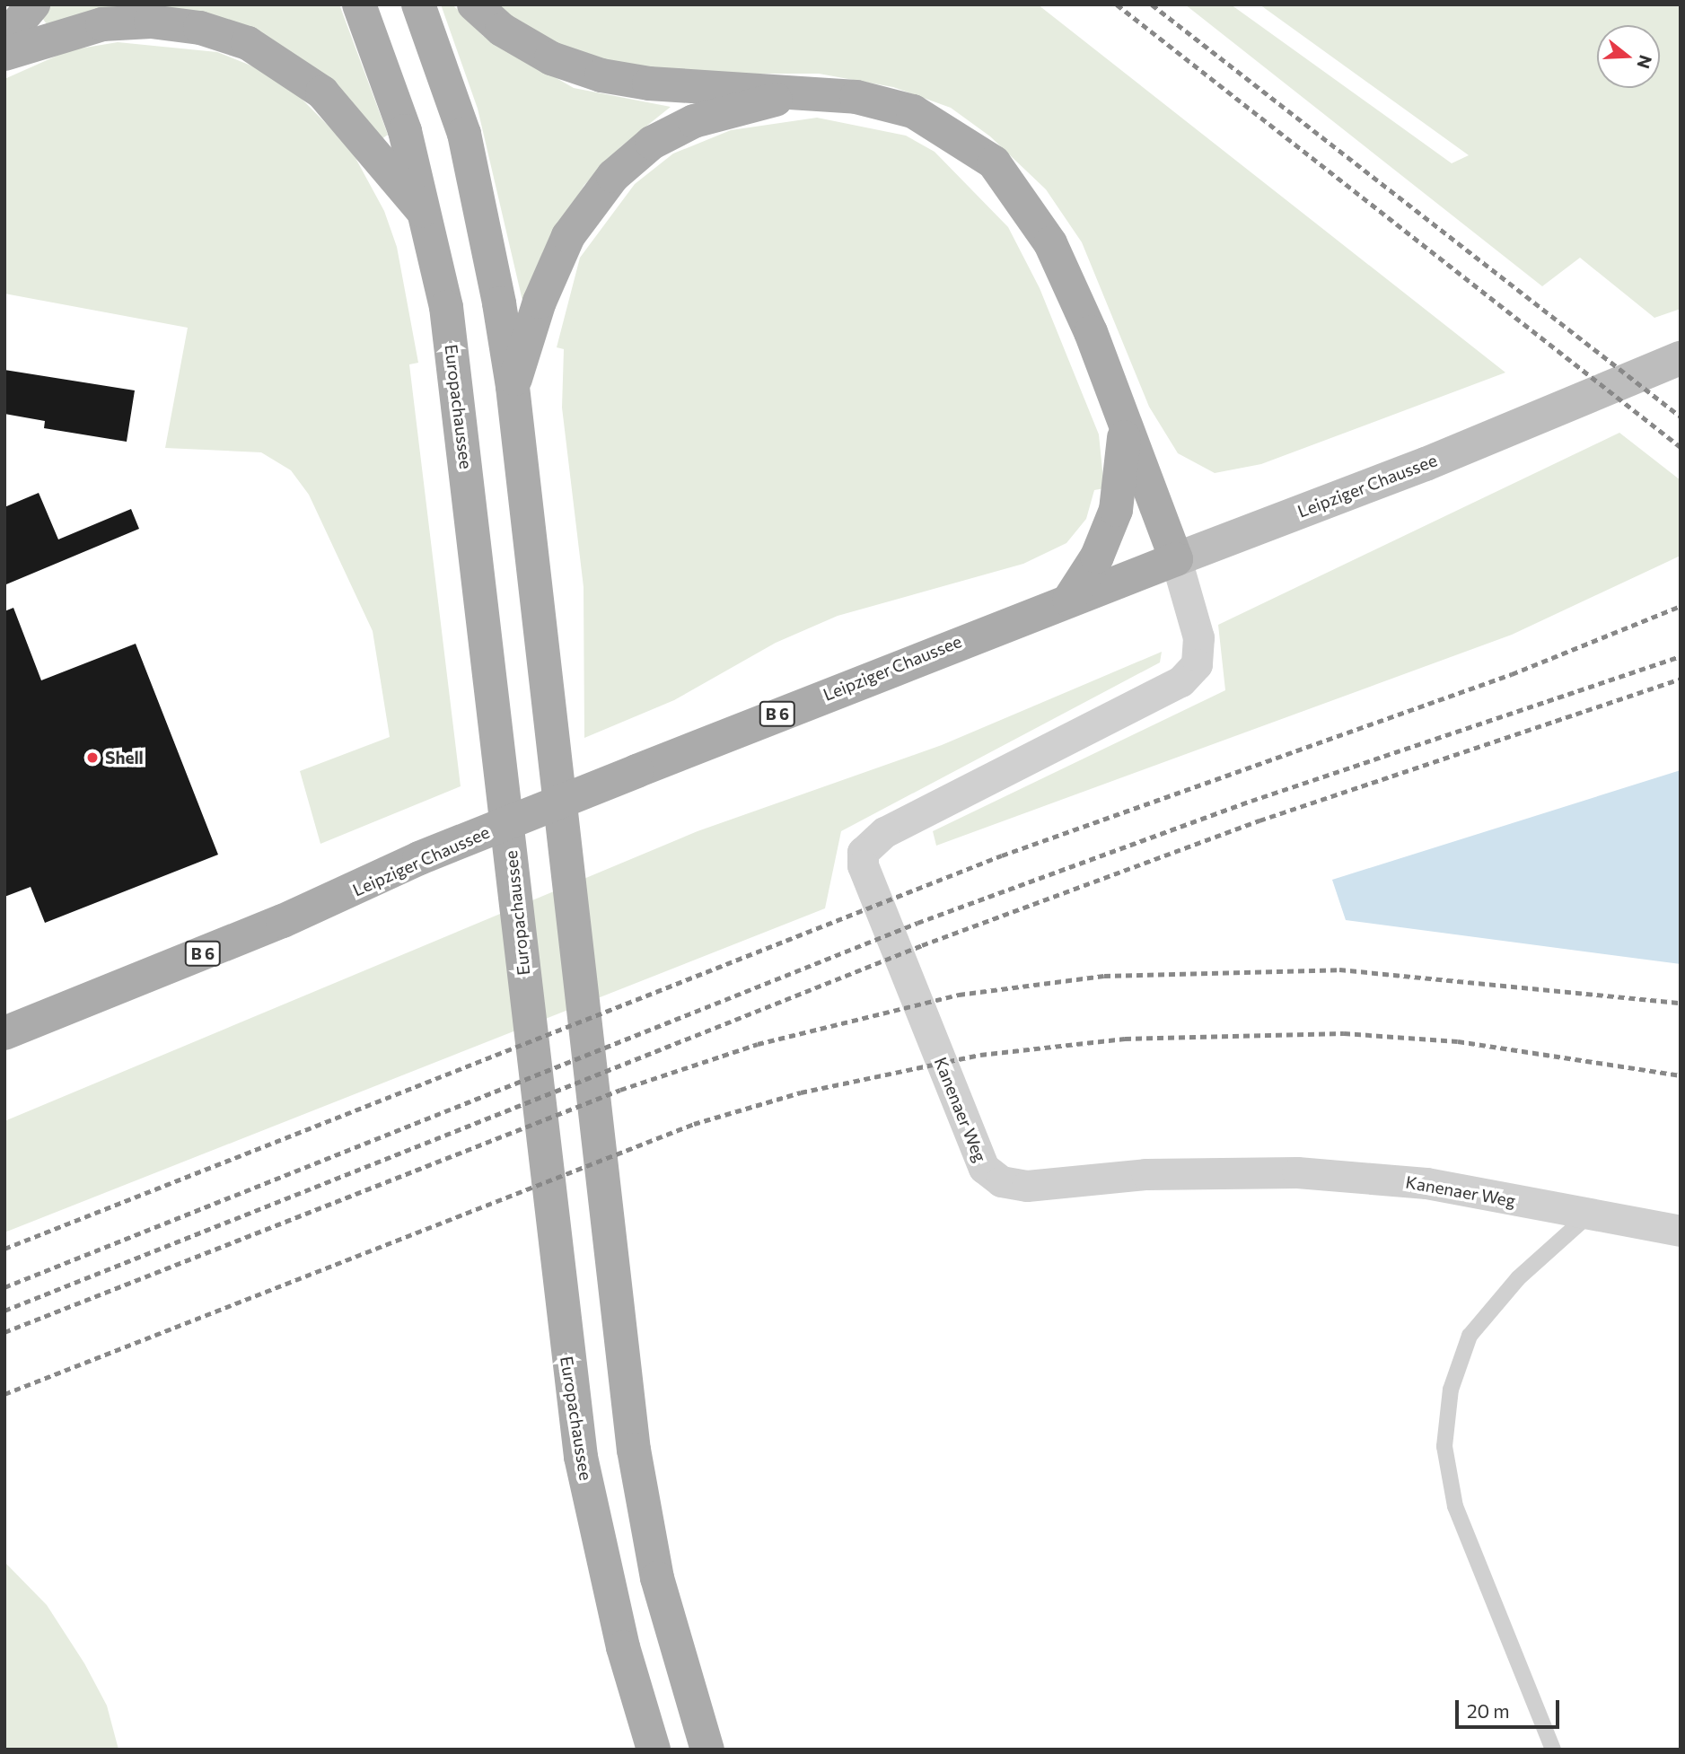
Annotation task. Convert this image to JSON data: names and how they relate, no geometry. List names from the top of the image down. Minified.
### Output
{"streets":{"main road":["Europachaussee","Leipziger Chaussee","B 6"],"street":["Kanenaer Weg"]},"crossings":[["Leipziger Chaussee","Kanenaer Weg"]],"places":["Shell"],"scale_bar":"20 m","north":"right"}
